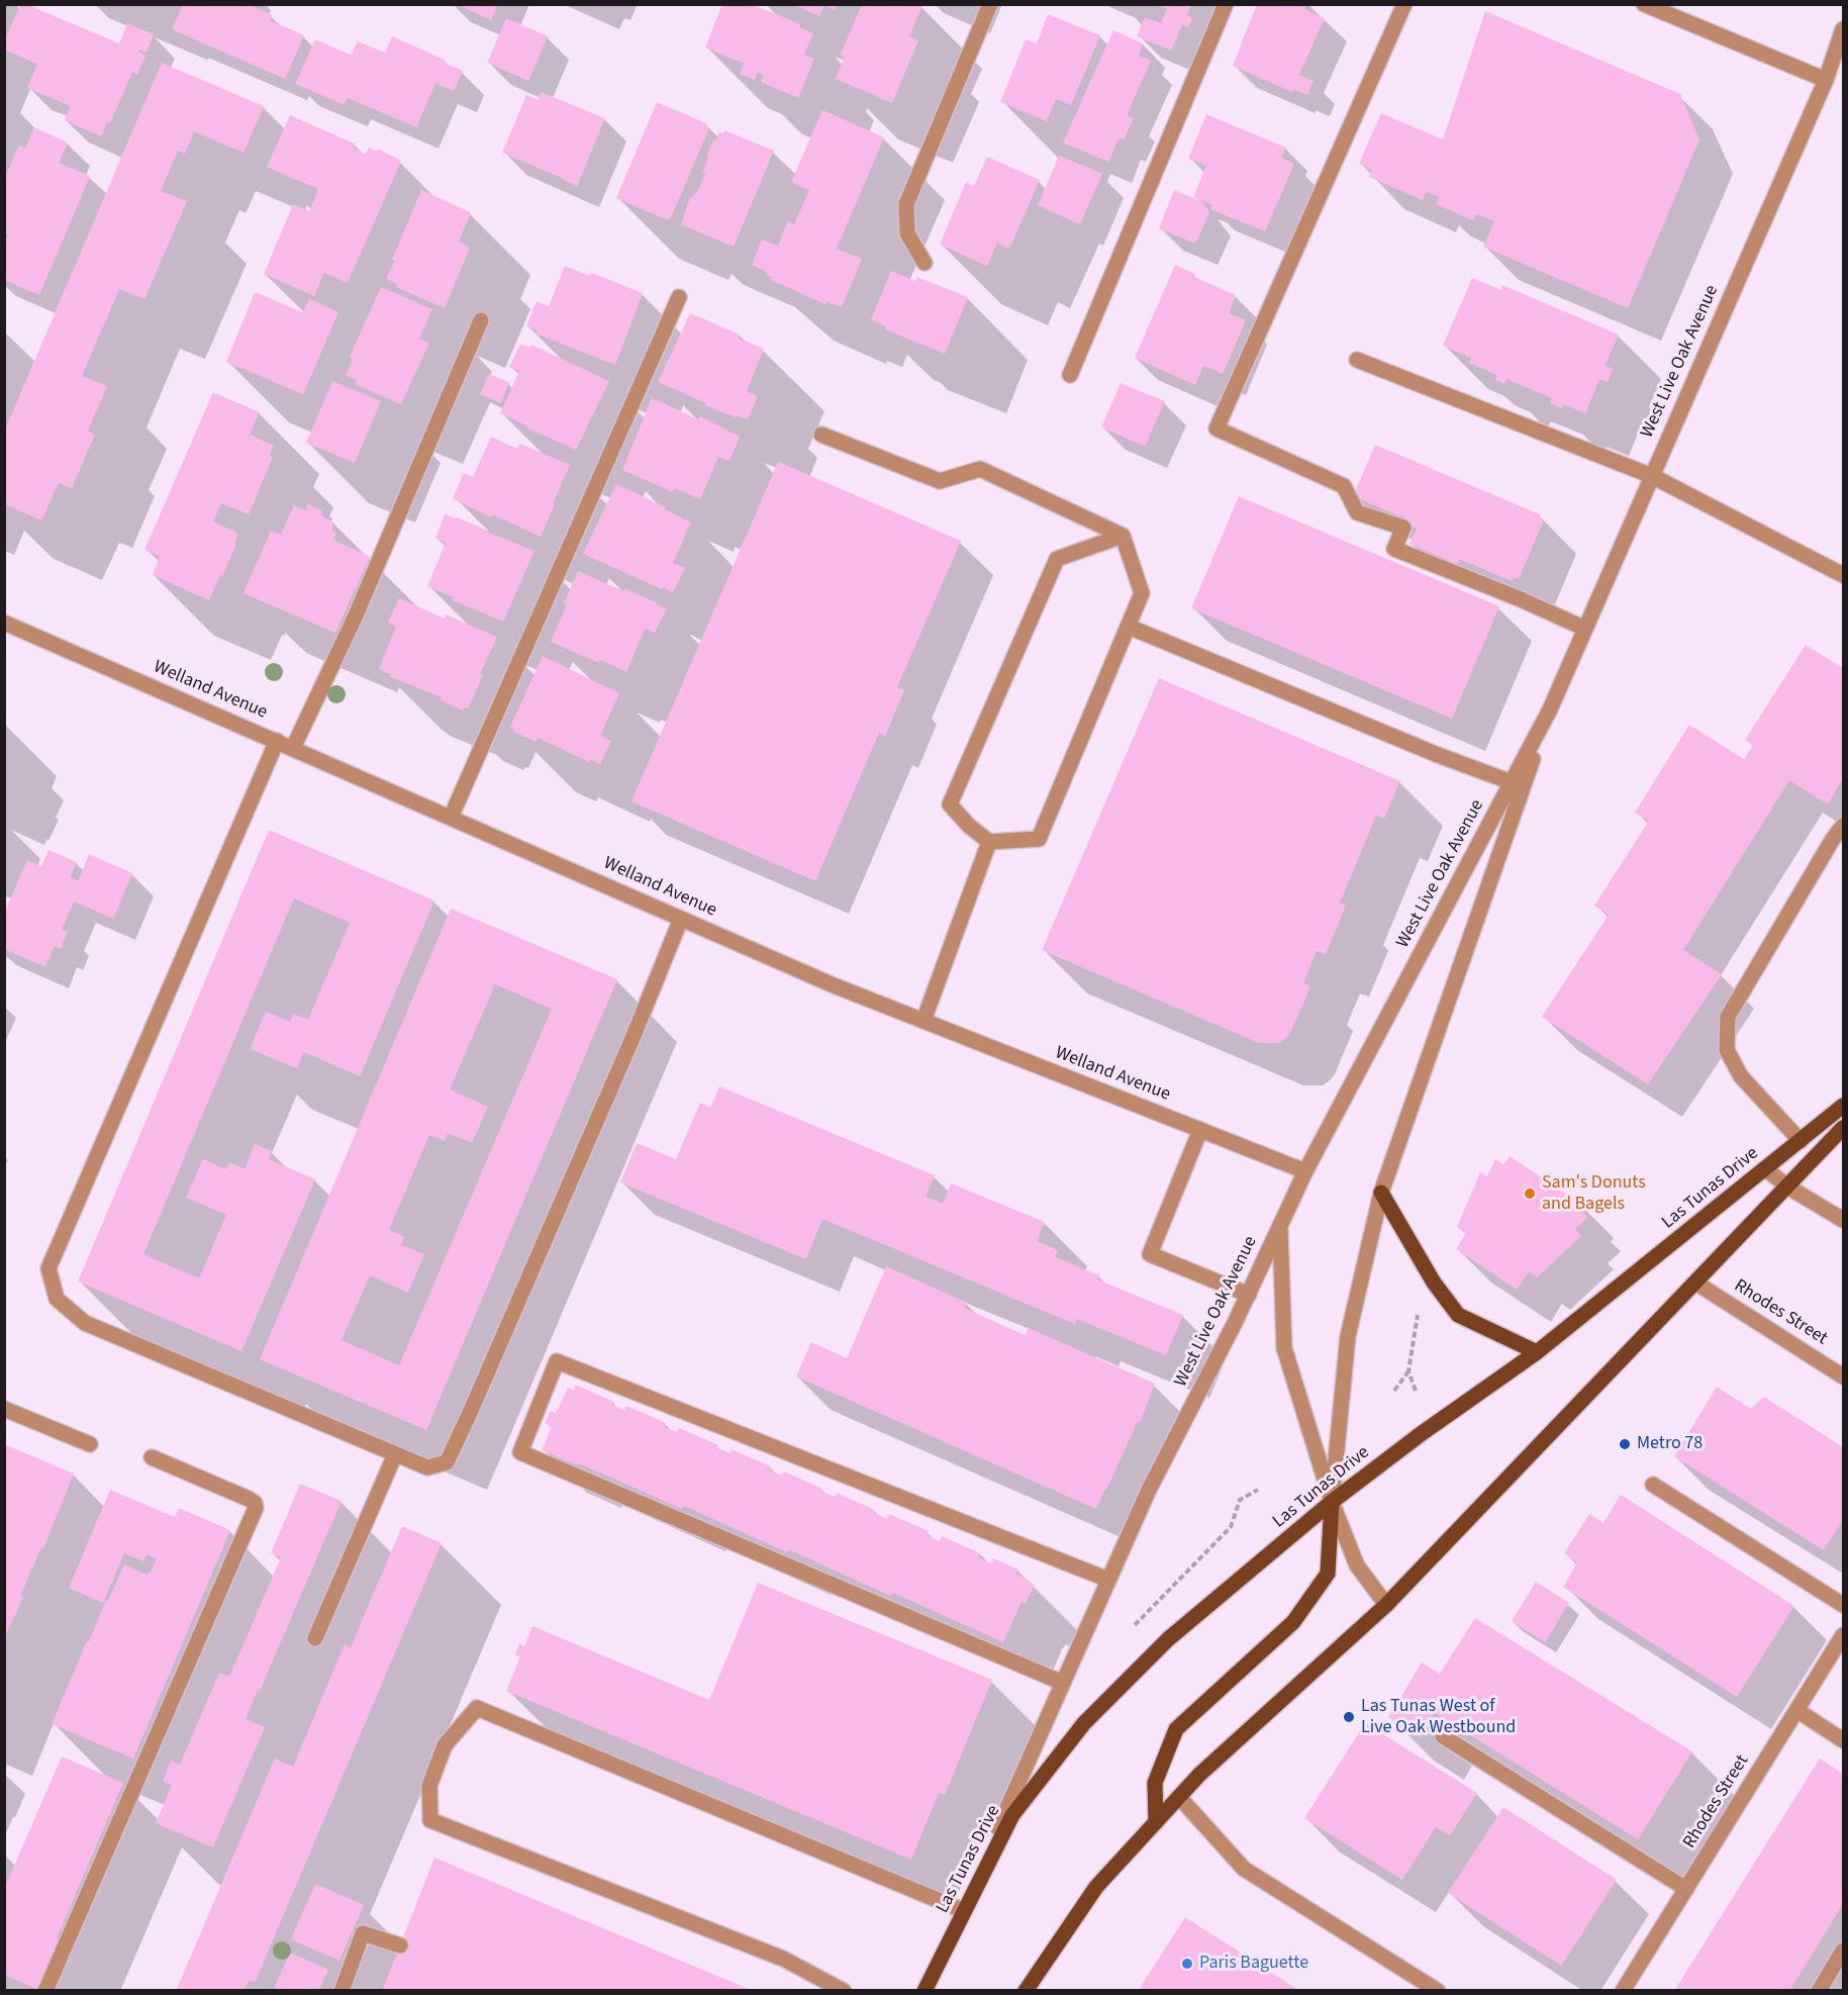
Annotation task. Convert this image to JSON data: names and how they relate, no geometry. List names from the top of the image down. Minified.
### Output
{"streets":{"main road":["Las Tunas Drive"],"street":["West Live Oak Avenue","Welland Avenue","Rhodes Street"]},"crossings":[["West Live Oak Avenue","Welland Avenue"],["West Live Oak Avenue","Las Tunas Drive"]],"places":["Sam's Donuts and Bagels","Metro 78","Las Tunas West of Live Oak Westbound","Paris Baguette"]}
